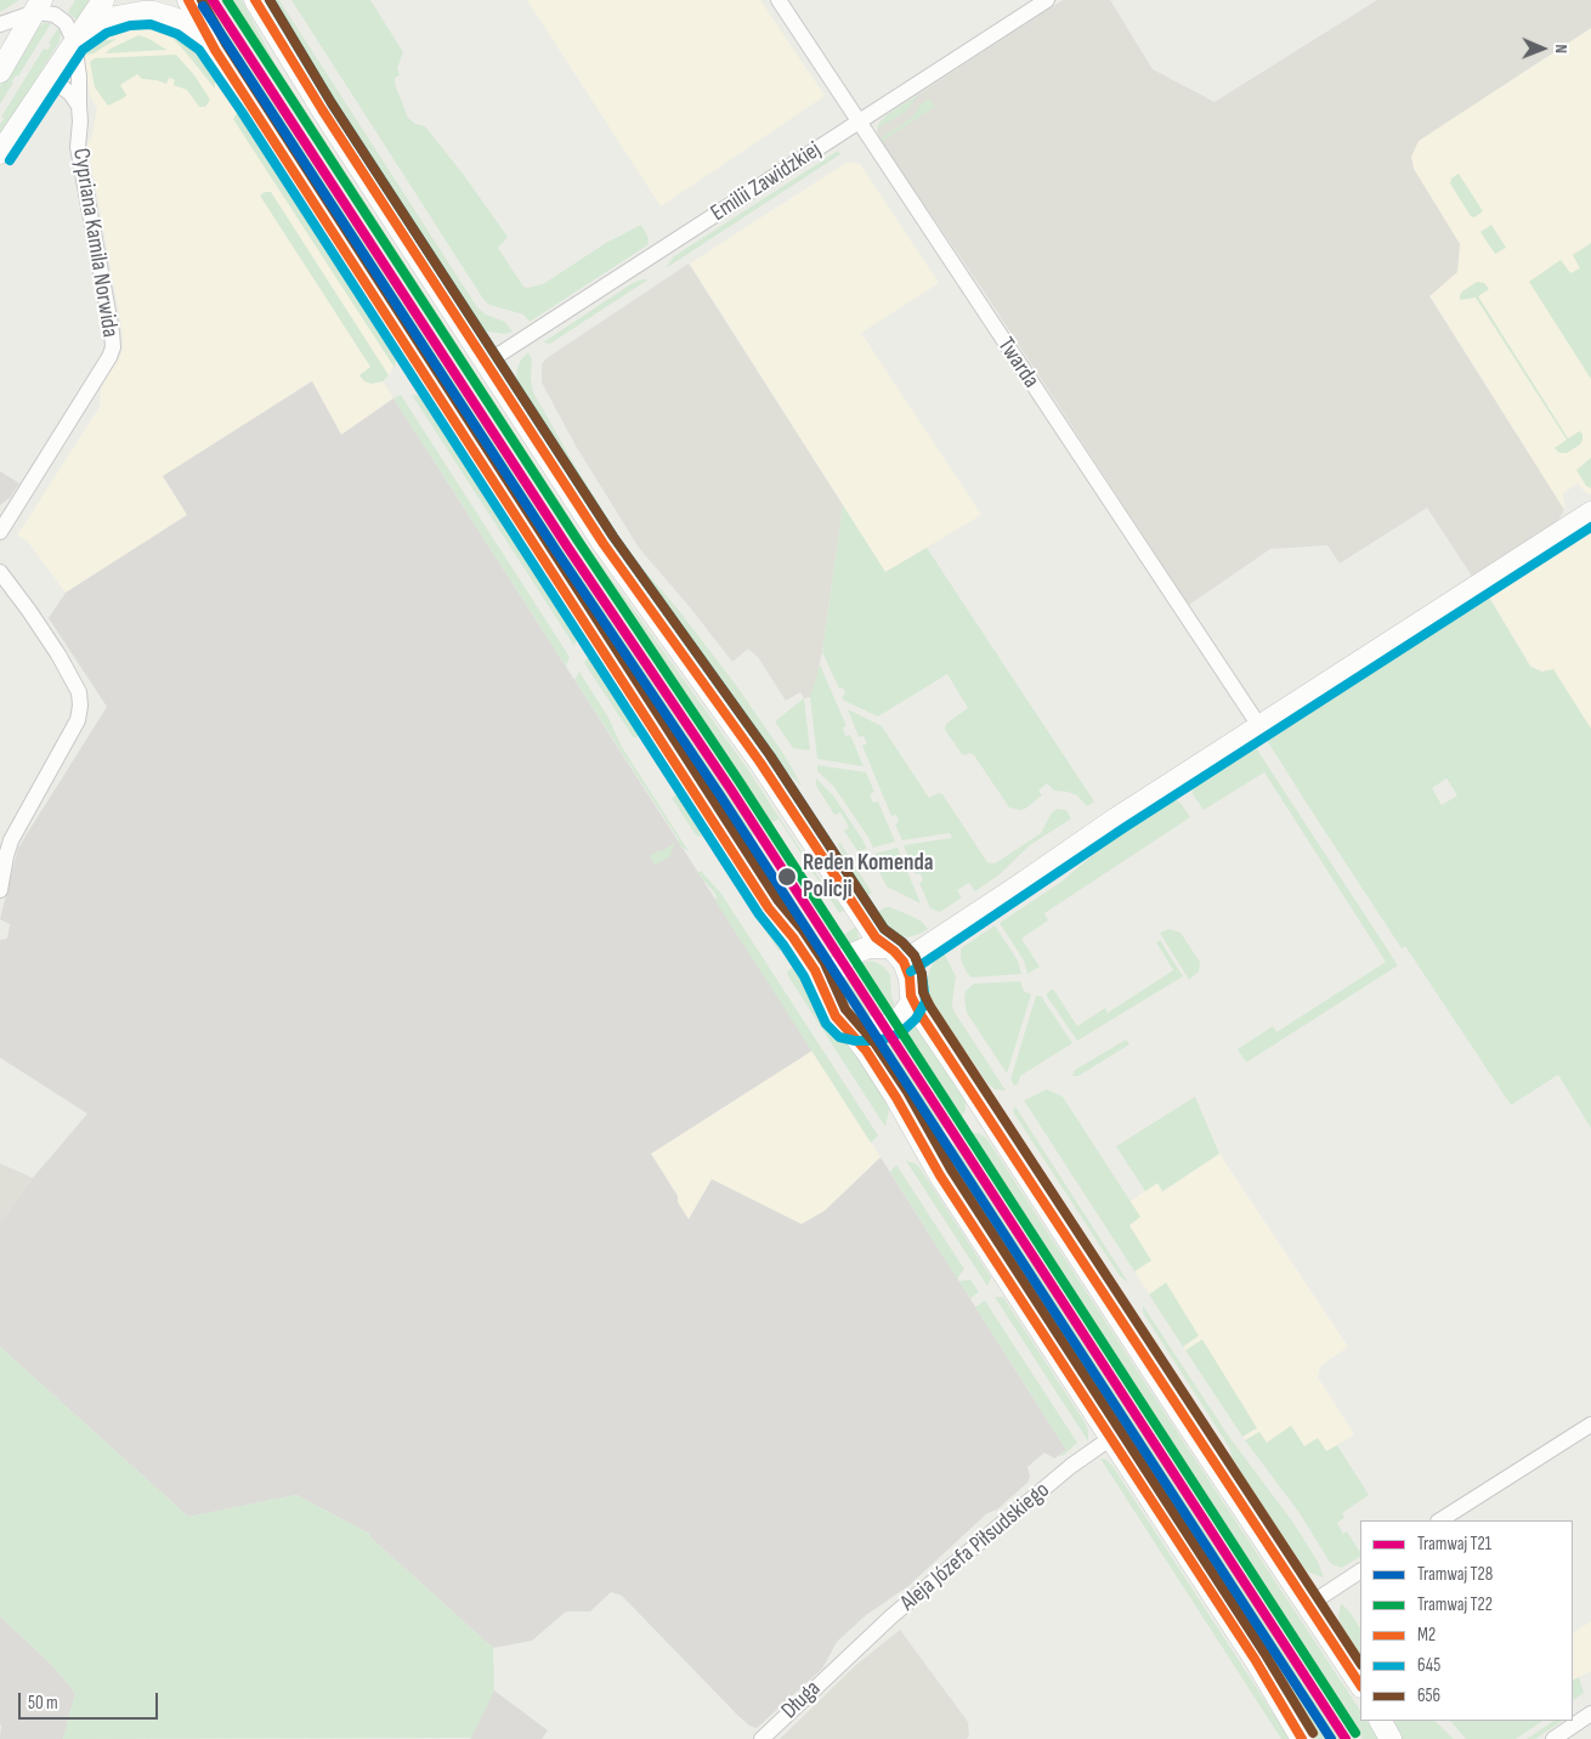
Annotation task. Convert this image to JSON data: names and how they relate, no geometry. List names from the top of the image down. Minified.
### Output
{"streets":{"street":["Emilii Zawidzkiej","Cypriana Kamila Norwida","Twarda","Aleja Józefa Piłsudskiego","Długa"]},"crossings":[["Emilii Zawidzkiej","Twarda"],["Aleja Józefa Piłsudskiego","Długa"]],"places":["Reden Komenda Policji"],"lines":["tram line T21","tram line T22","transit line M2","transit line 645","transit line 656","tram line T28"],"legend":["Tramwaj T21","Tramwaj T28","Tramwaj T22","M2","645","656"],"scale_bar":"50 m","north":"right"}
